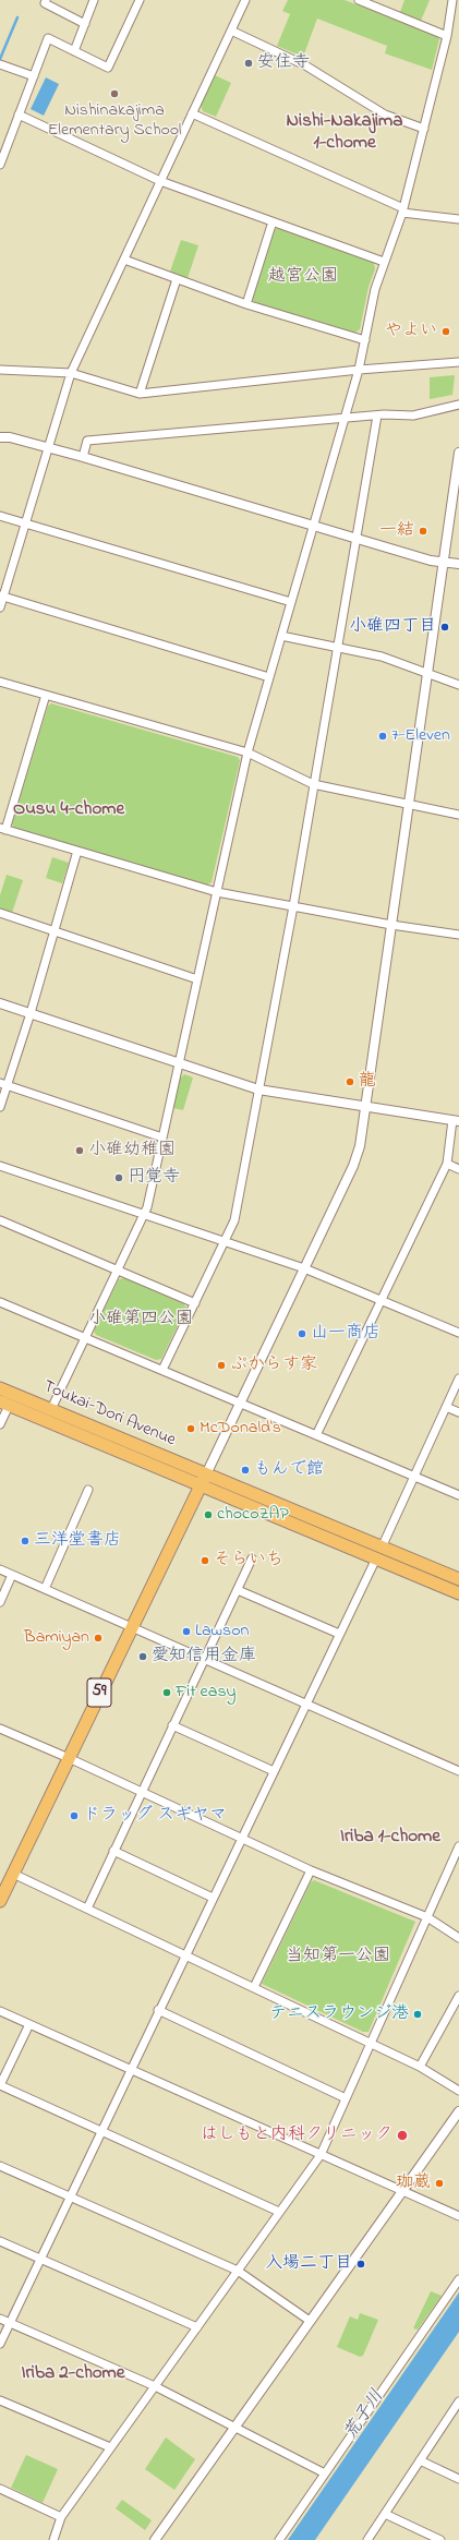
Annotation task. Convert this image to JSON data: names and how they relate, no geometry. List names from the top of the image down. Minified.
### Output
{"streets":{"main road":["Toukai-Dori Avenue","59"]},"crossings":[["Toukai-Dori Avenue","59"]],"districts":["Nishi-Nakajima 1-chome","Ousu 4-chome","Iriba 1-chome","Iriba 2-chome"],"water":["荒子川"],"parks":["越宮公園","小碓第四公園","当知第一公園"],"places":["安住寺","Nishinakajima Elementary School","やよい","一結","小碓四丁目","7-Eleven","龍","小碓幼稚園","円覚寺","山一商店","ぷからす家","McDonald's","もんで館","chocoZAP","三洋堂書店","そらいち","Lawson","Bamiyan","愛知信用金庫","Fit easy","ドラッグ スギヤマ","テニスラウンジ港","はしもと内科クリニック","珈蔵","入場二丁目"]}
